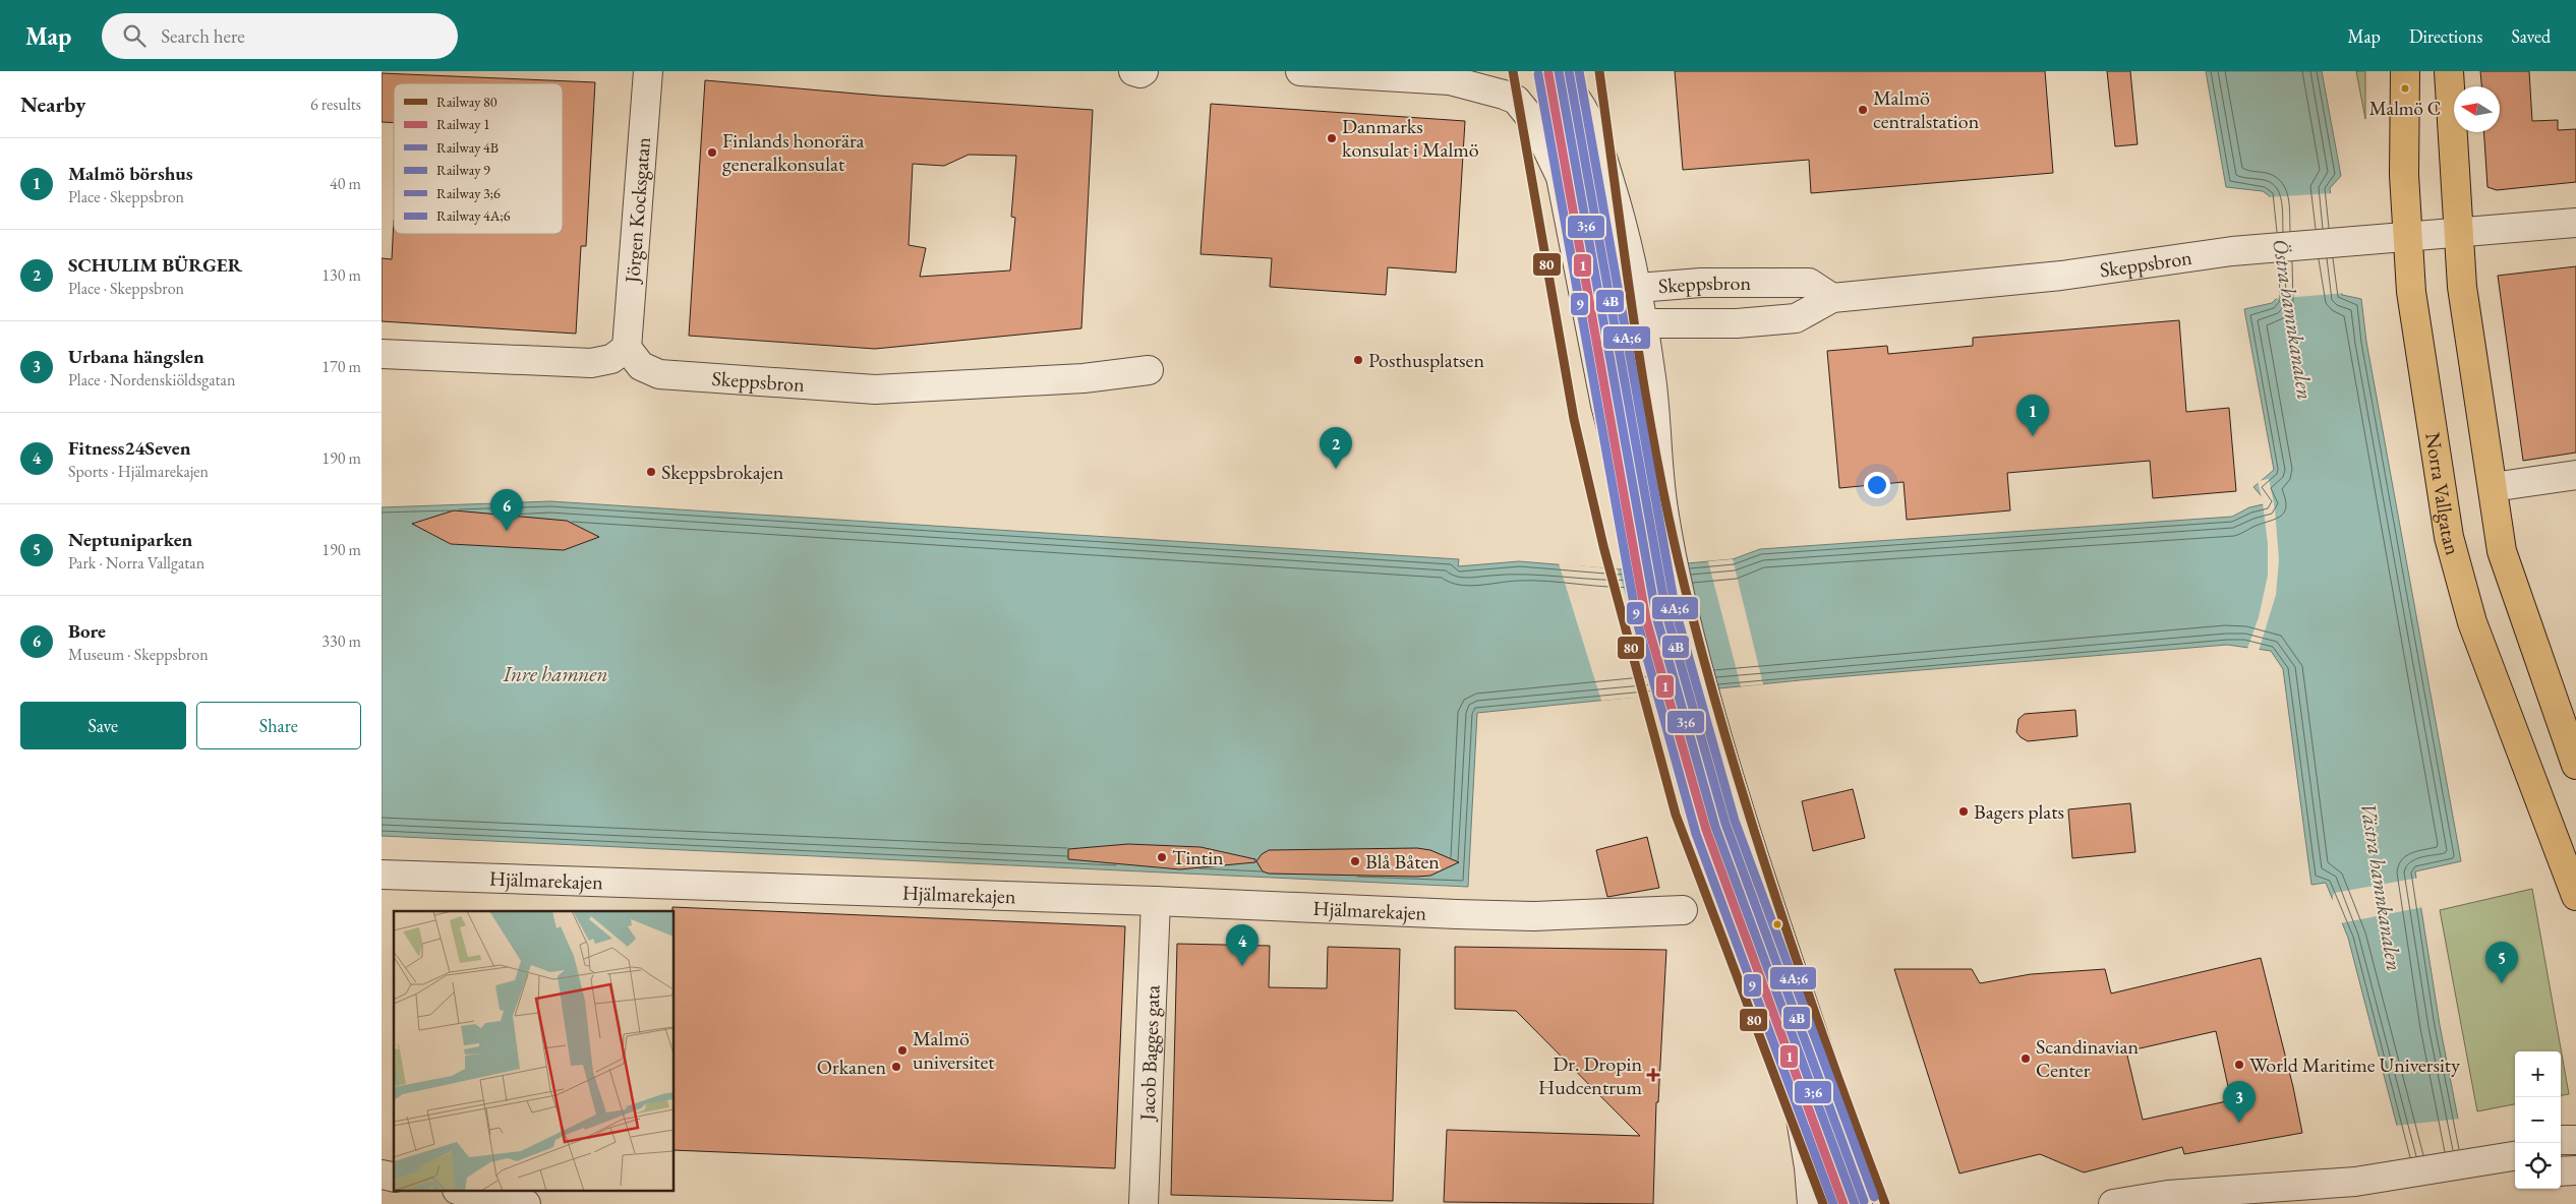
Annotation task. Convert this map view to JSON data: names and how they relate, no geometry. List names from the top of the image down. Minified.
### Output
{"streets":{"main road":["Norra Vallgatan"],"street":["Jörgen Kocksgatan","Skeppsbron","Hjälmarekajen","Jacob Bagges gata"]},"crossings":[["Jörgen Kocksgatan","Skeppsbron"],["Skeppsbron","Norra Vallgatan"],["Hjälmarekajen","Jacob Bagges gata"]],"water":["Östra hamnkanalen","Inre hamnen","Västra hamnkanalen"],"places":{"other":["Malmö C","Malmö centralstation","Danmarks konsulat i Malmö","Finlands honorära generalkonsulat","Posthusplatsen","Skeppsbrokajen","Bagers plats","Tintin","Blå Båten","Malmö universitet","Scandinavian Center","World Maritime University","Orkanen"],"health":["Dr. Dropin Hudcentrum"]},"lines":["rail line 80","rail line 4B","rail line 3;6","rail line 4A;6","rail line 1","rail line 9"],"legend":["Railway 80","Railway 1","Railway 4B","Railway 9","Railway 3;6","Railway 4A;6"],"north":"left","page":{"header":"Map","search":"Search here","nav":["Map","Directions","Saved"],"heading":["Nearby","6 results"],"list":[{"mark":"1","name":"Malmö börshus","note":"Place · Skeppsbron","value":"40 m"},{"mark":"2","name":"SCHULIM BÜRGER","note":"Place · Skeppsbron","value":"130 m"},{"mark":"3","name":"Urbana hängslen","note":"Place · Nordenskiöldsgatan","value":"170 m"},{"mark":"4","name":"Fitness24Seven","note":"Sports · Hjälmarekajen","value":"190 m"},{"mark":"5","name":"Neptuniparken","note":"Park · Norra Vallgatan","value":"190 m"},{"mark":"6","name":"Bore","note":"Museum · Skeppsbron","value":"330 m"}],"pins":["1","2","6","4","5","3"],"buttons":["Save","Share"],"map_buttons":["+","−"]}}
